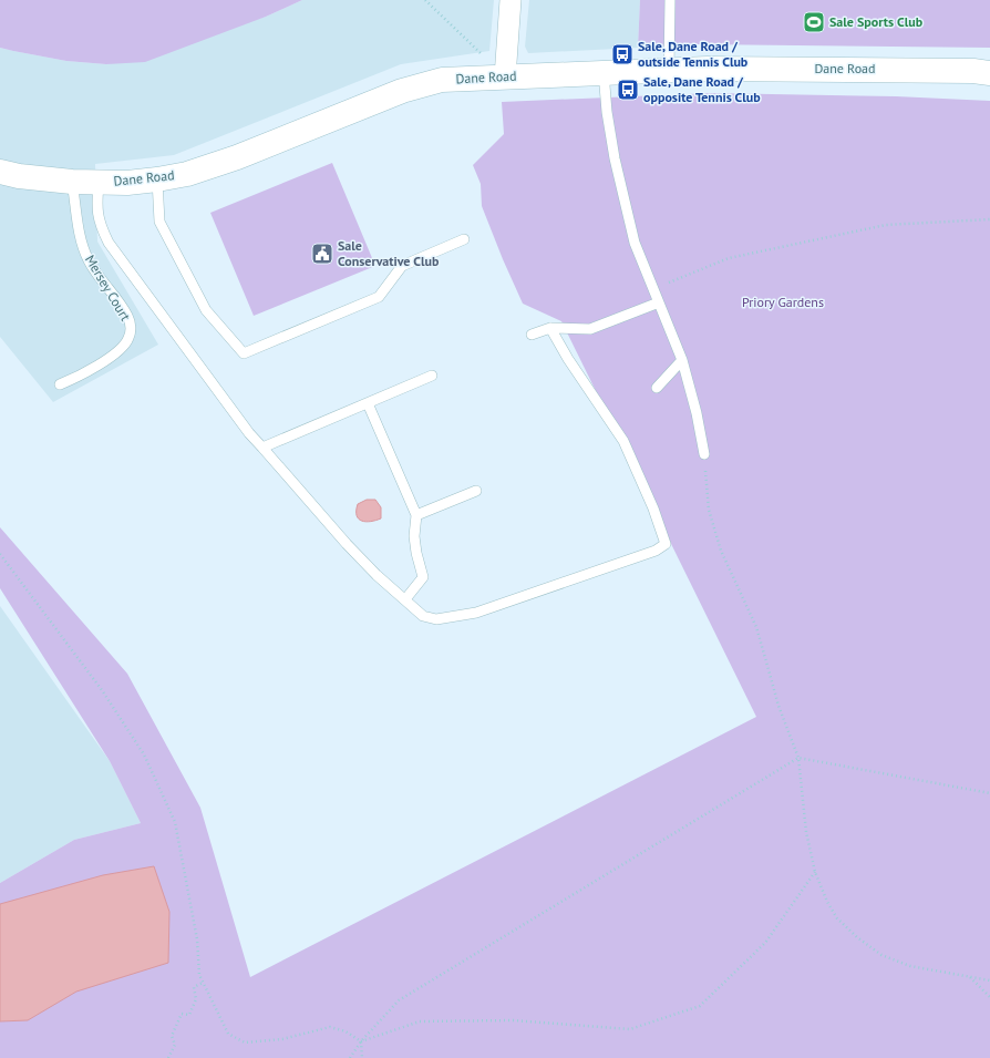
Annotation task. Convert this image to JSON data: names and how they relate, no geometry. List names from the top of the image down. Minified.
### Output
{"streets":{"main road":["Dane Road"],"lane":["Mersey Court"]},"crossings":[["Dane Road","Mersey Court"]],"parks":["Priory Gardens"],"places":{"sports":["Sale Sports Club"],"bus stop":["Sale, Dane Road / outside Tennis Club","Sale, Dane Road / opposite Tennis Club"],"public building":["Sale Conservative Club"]}}
